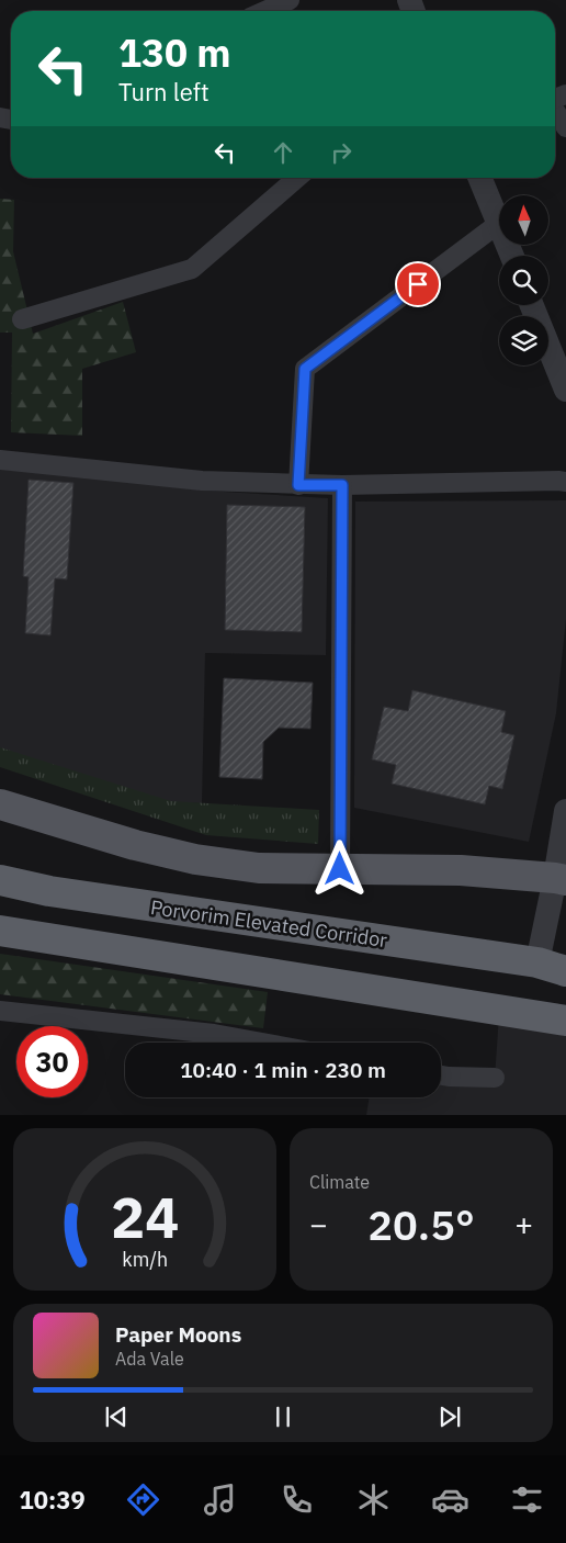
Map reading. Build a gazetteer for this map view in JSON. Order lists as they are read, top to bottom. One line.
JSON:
{"streets":{"highway":["Porvorim Elevated Corridor"]},"north":"top","page":{"turn":["130 m","Turn left"],"limit":"30","trip":"10:40 · 1 min · 230 m","tile":"Climate","heat":["−","20.5°","+"],"song":["Paper Moons","Ada Vale"],"tabs":"10:39","gauge":["24","km/h"]}}
